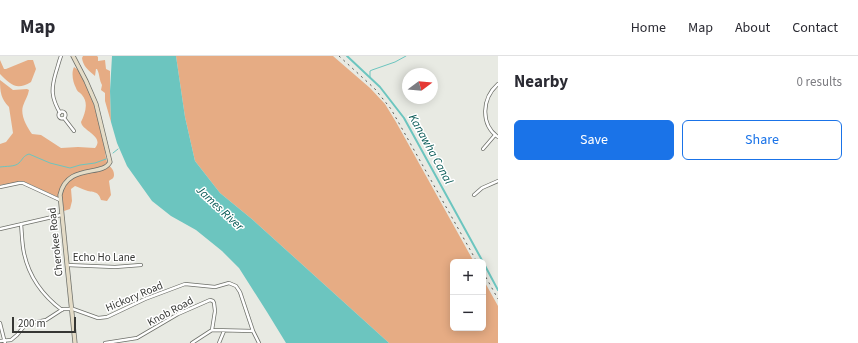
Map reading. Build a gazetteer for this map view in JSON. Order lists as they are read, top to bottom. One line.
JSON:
{"streets":{"street":["Cherokee Road","Echo Ho Lane","Hickory Road","Knob Road"]},"crossings":[["Cherokee Road","Echo Ho Lane"],["Cherokee Road","Hickory Road"]],"water":["Kanawha Canal","James River"],"scale_bar":"200 m","north":"right","page":{"header":"Map","nav":["Home","Map","About","Contact"],"heading":["Nearby","0 results"],"buttons":["Save","Share"],"map_buttons":["+","−"],"scale":"200 m"}}
